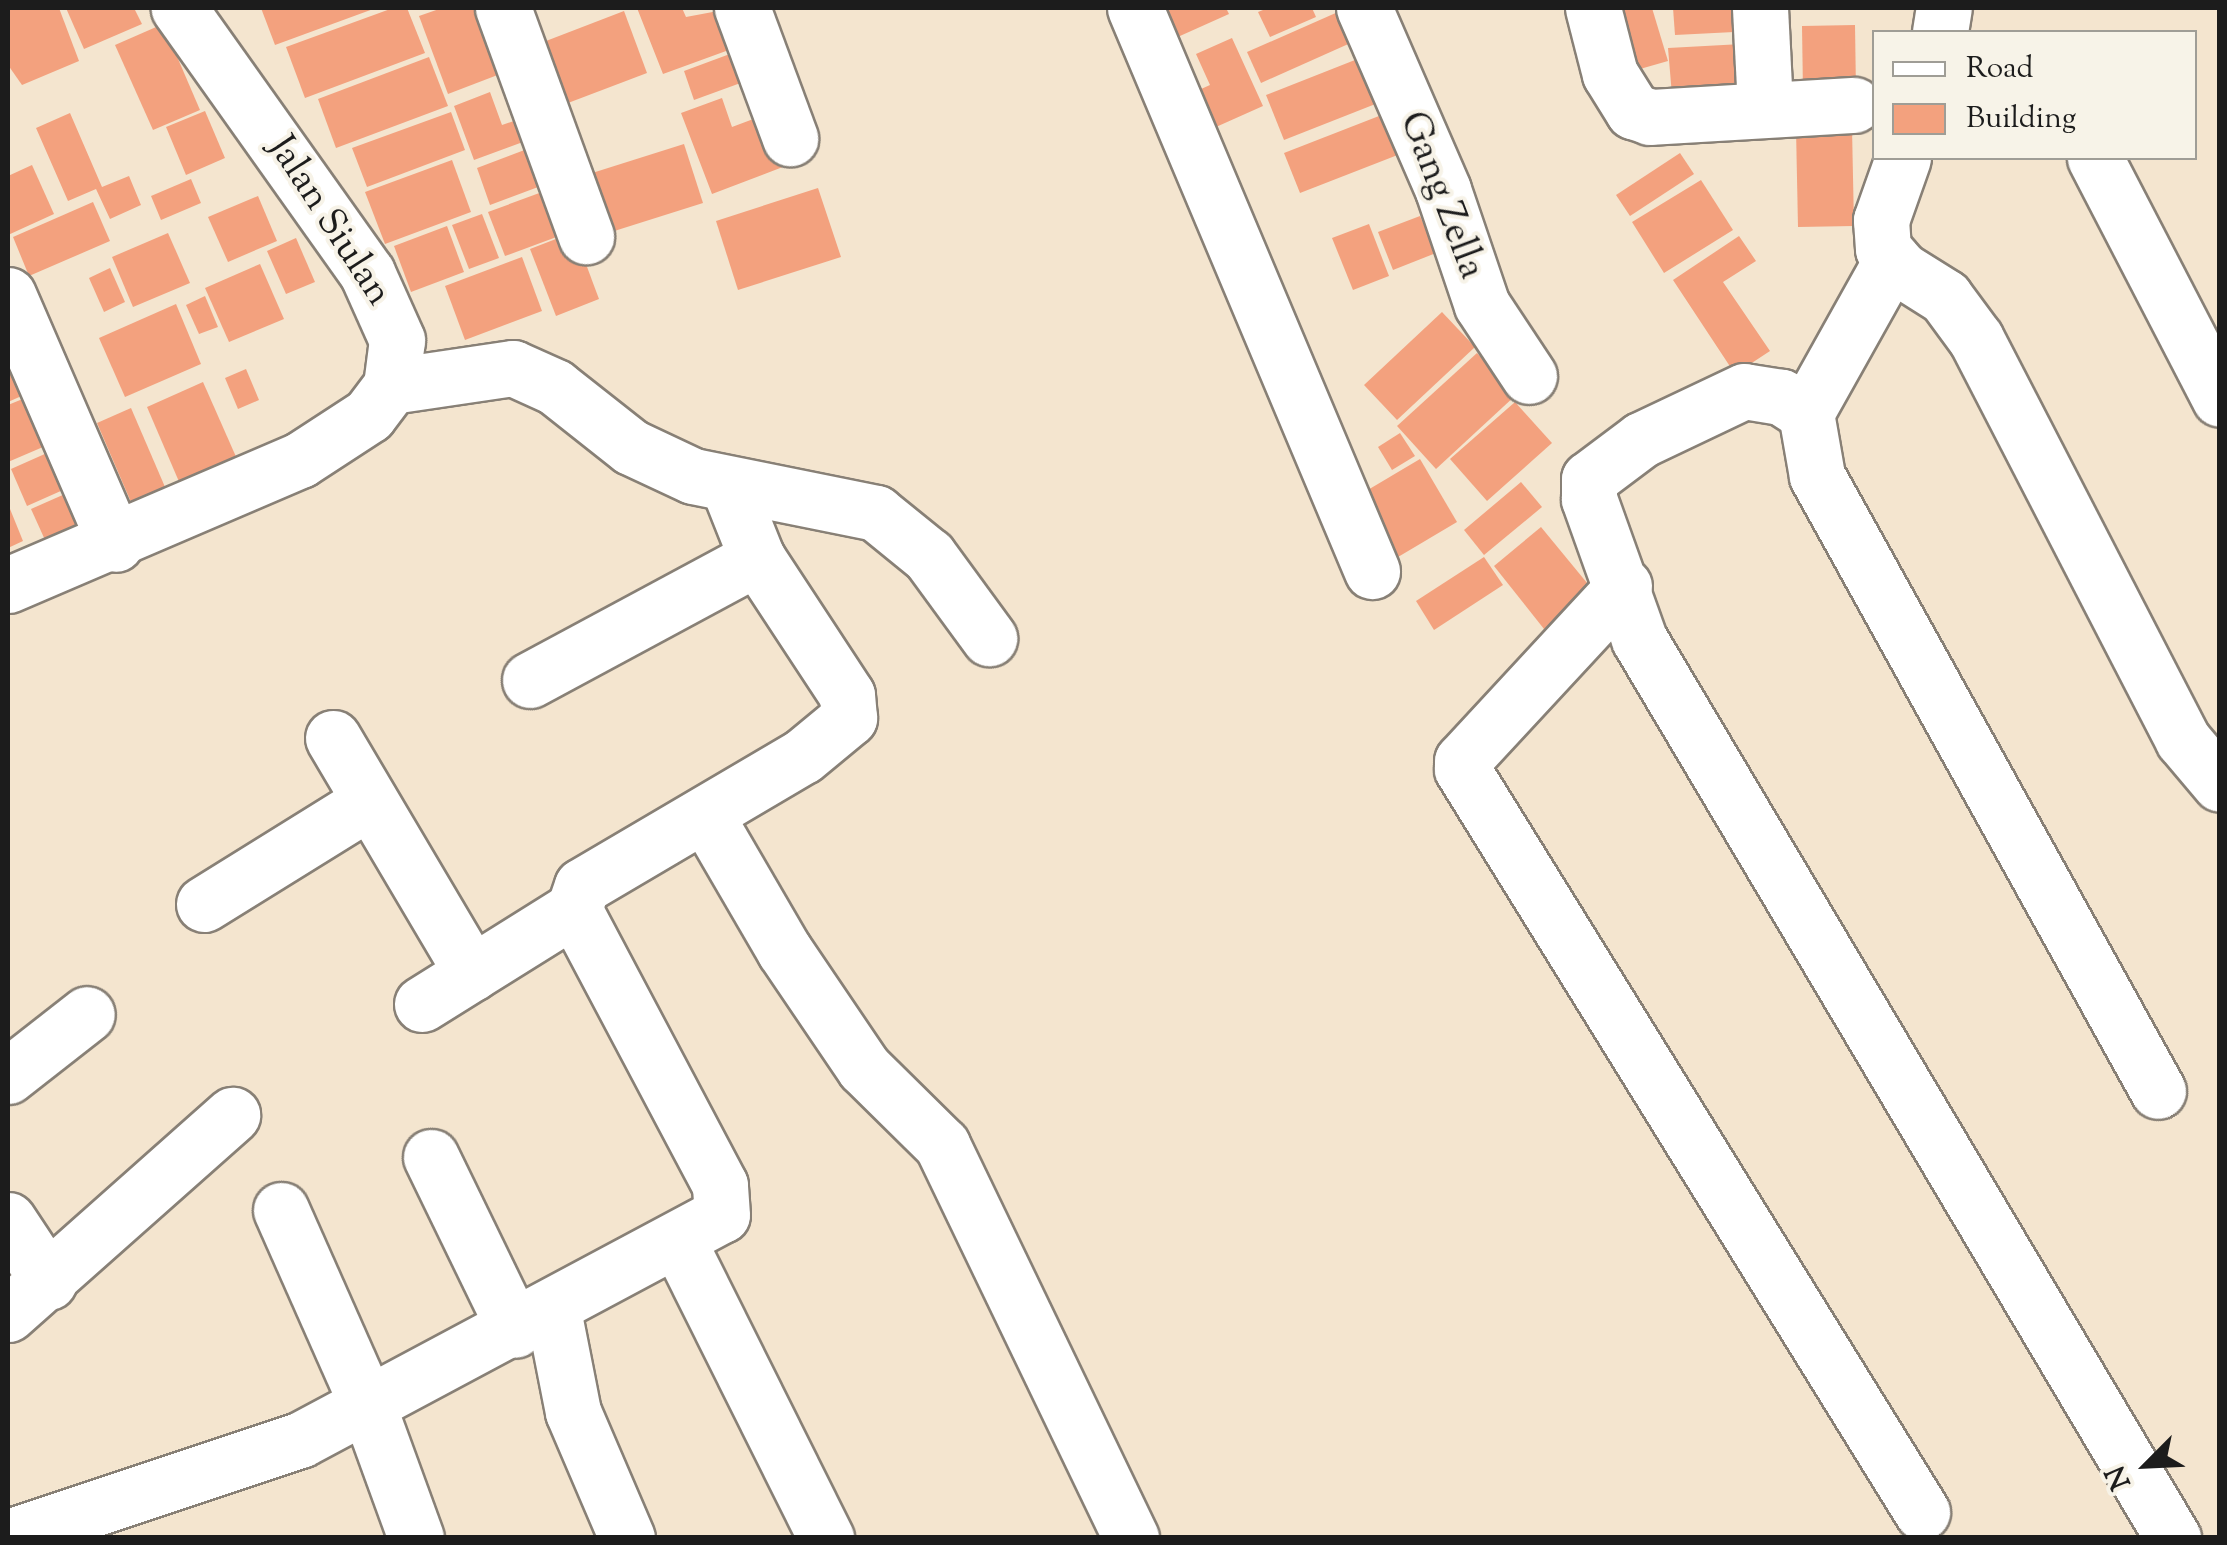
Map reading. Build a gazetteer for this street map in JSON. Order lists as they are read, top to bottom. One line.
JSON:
{"streets":{"street":["Gang Zella","Jalan Siulan"]},"legend":["Road","Building"],"north":"bottom left"}
